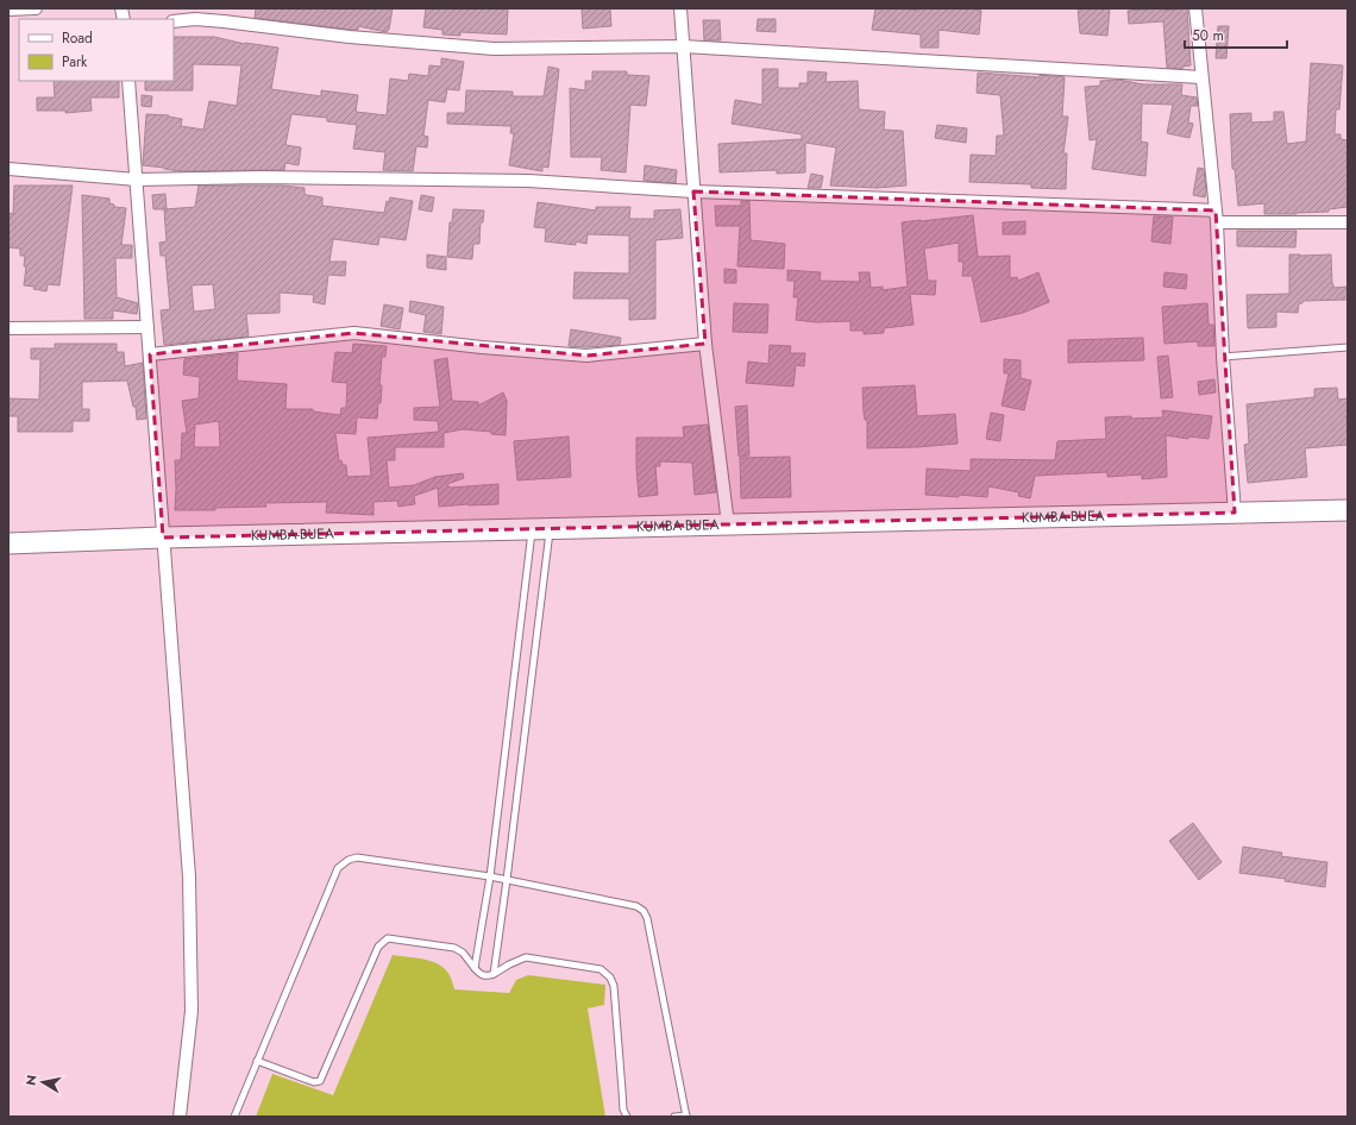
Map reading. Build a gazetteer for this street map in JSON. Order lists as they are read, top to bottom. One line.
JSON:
{"streets":{"highway":["KUMBA-BUEA"]},"legend":["Road","Park"],"scale_bar":"50 m","north":"left"}
